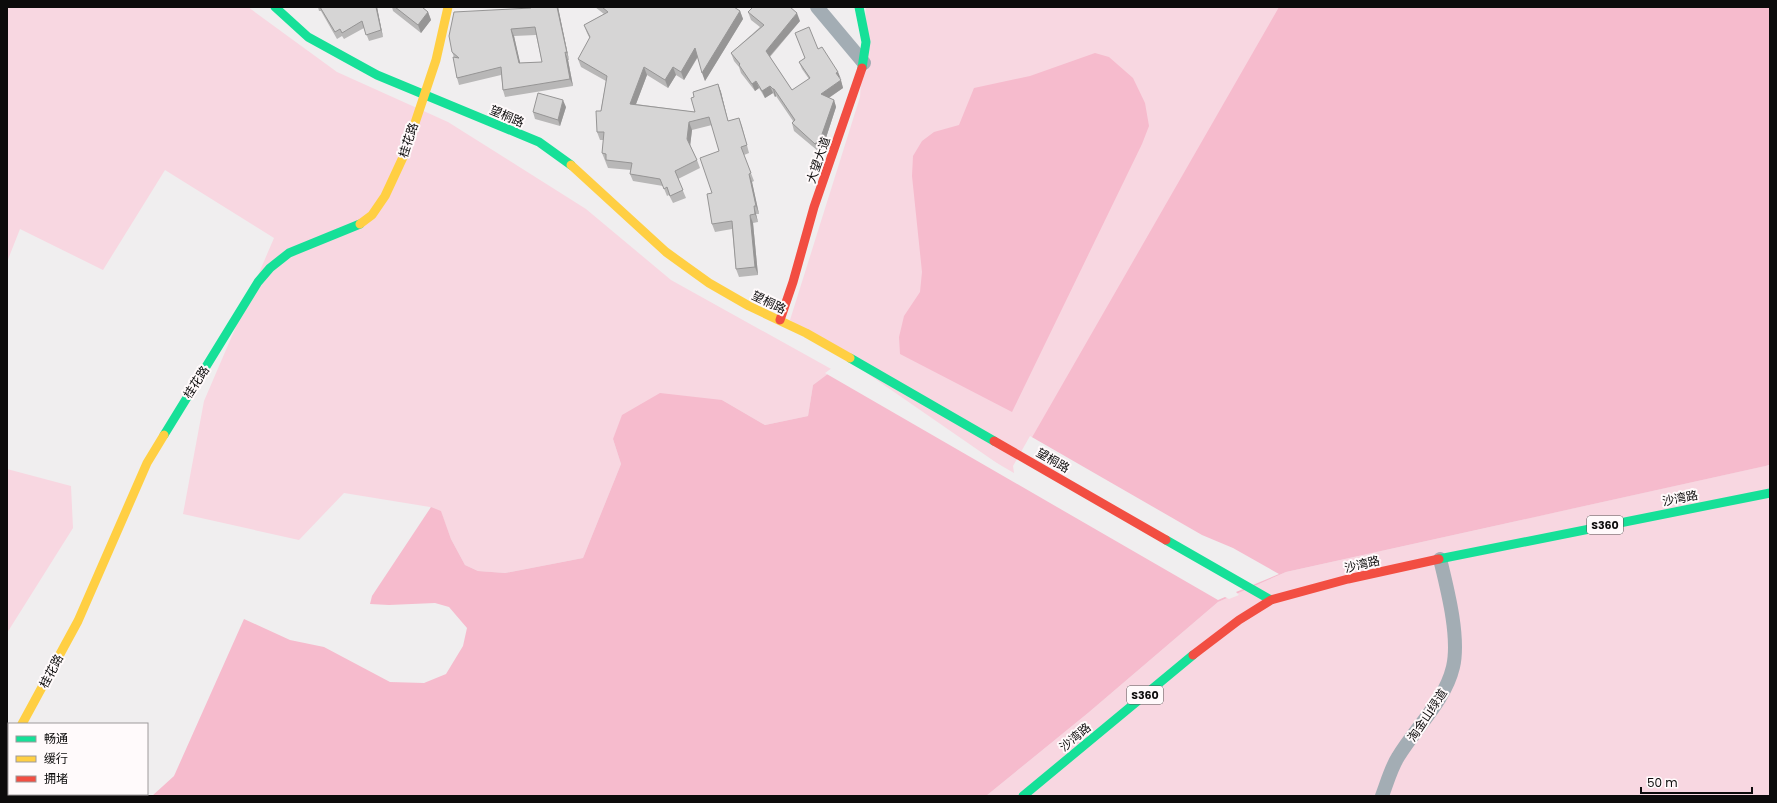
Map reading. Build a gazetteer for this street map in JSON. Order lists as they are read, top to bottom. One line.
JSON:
{"streets":{"main road":["望桐路","桂花路","大望大道","沙湾路","S360"],"street":["淘金山绿道"]},"crossings":[["望桐路","桂花路"],["望桐路","大望大道"],["望桐路","沙湾路"],["沙湾路","淘金山绿道"]],"legend":["畅通","缓行","拥堵"],"scale_bar":"50 m"}
